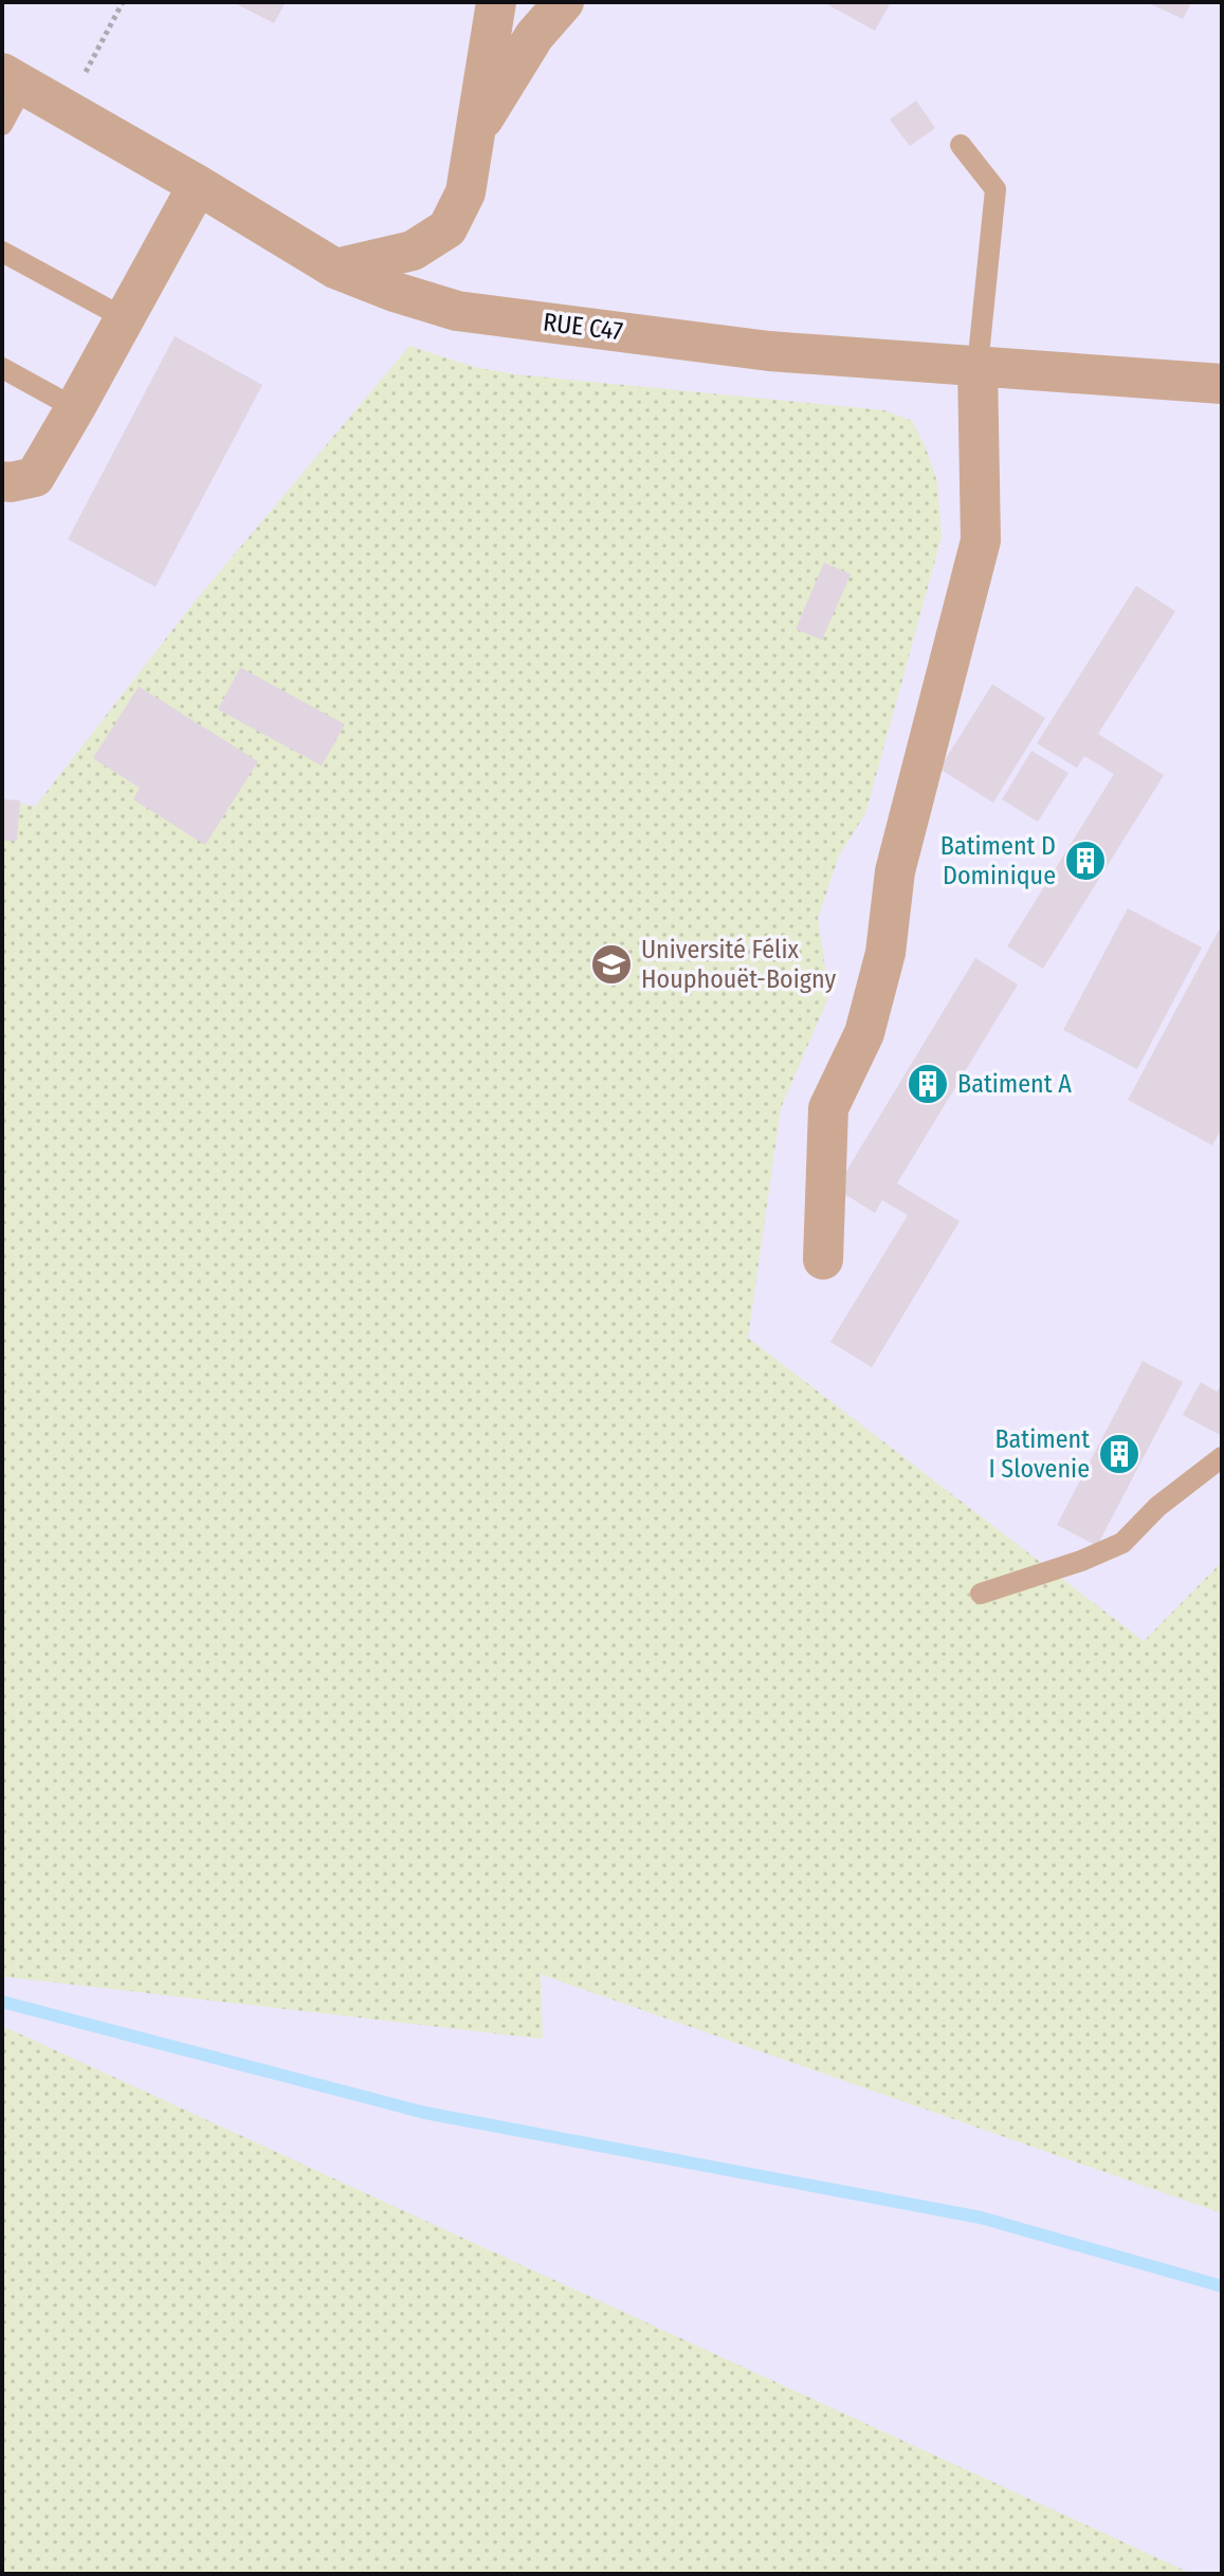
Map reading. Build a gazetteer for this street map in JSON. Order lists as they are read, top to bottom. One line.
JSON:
{"streets":{"street":["RUE C47"]},"places":{"building":["Batiment D Dominique","Batiment A","Batiment I Slovenie"],"school or university":["Université Félix Houphouët-Boigny"]}}
